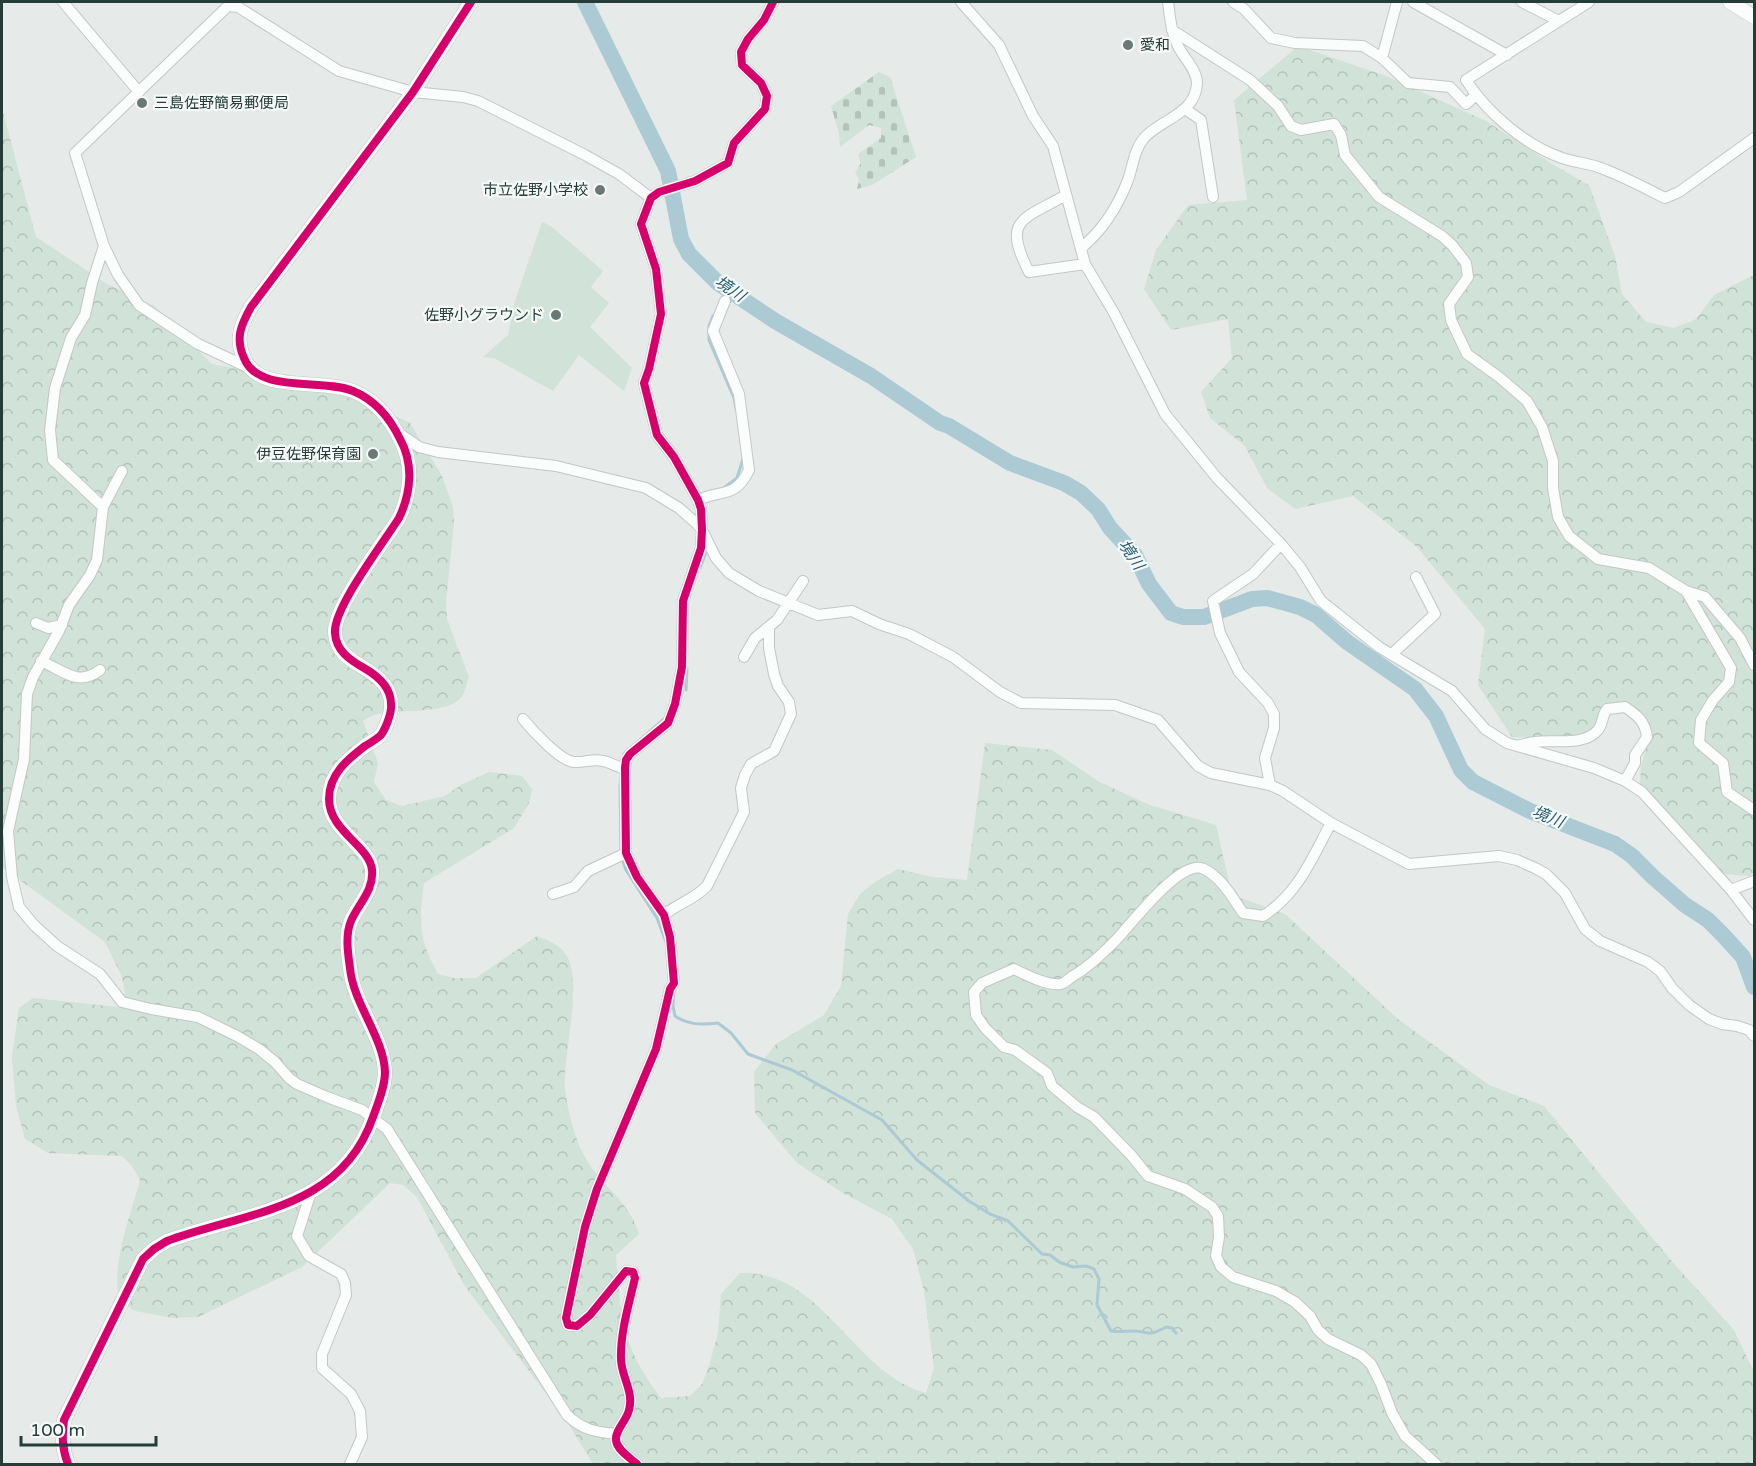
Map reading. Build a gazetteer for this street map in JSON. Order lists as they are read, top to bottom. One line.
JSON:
{"water":["境川"],"places":["愛和","三島佐野簡易郵便局","市立佐野小学校","佐野小グラウンド","伊豆佐野保育園"],"scale_bar":"100 m"}
